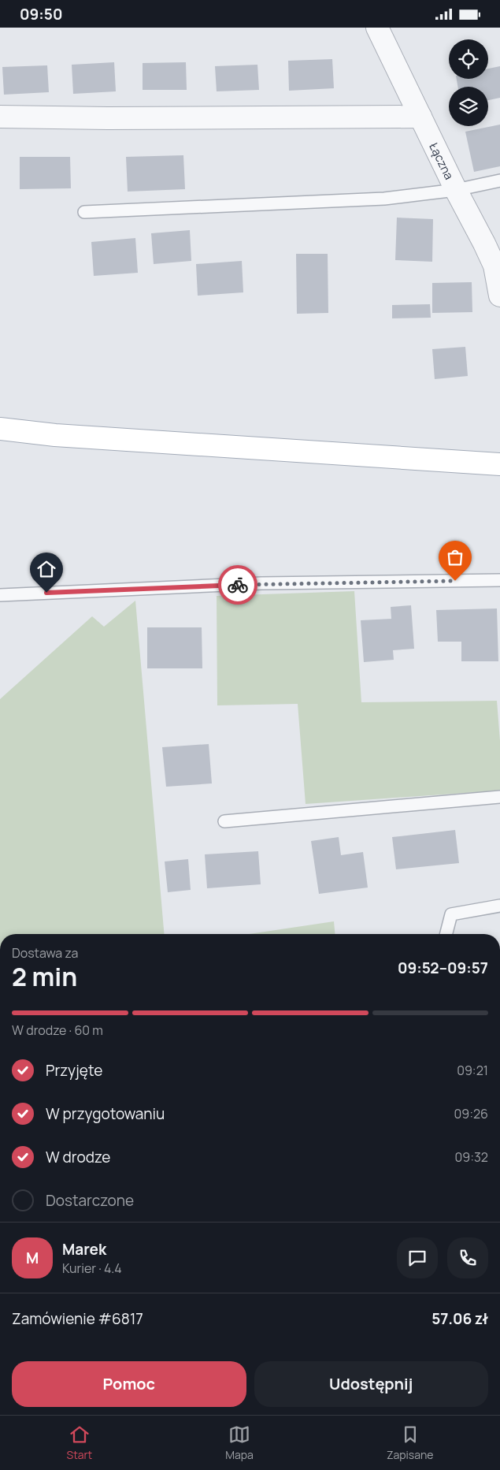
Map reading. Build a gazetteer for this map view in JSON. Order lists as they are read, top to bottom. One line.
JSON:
{"streets":{"street":["Łączna"]},"page":{"status":"09:50","heading":["2 min","Dostawa za","09:52–09:57"],"panel":["Marek","Kurier · 4.4","Zamówienie #6817","57.06 zł"],"bar":"W drodze · 60 m","list":[["Przyjęte","09:21"],["W przygotowaniu","09:26"],["W drodze","09:32"],"Dostarczone"],"round":"M","buttons":["Pomoc","Udostępnij"],"tabs":["Start","Mapa","Zapisane"]}}
